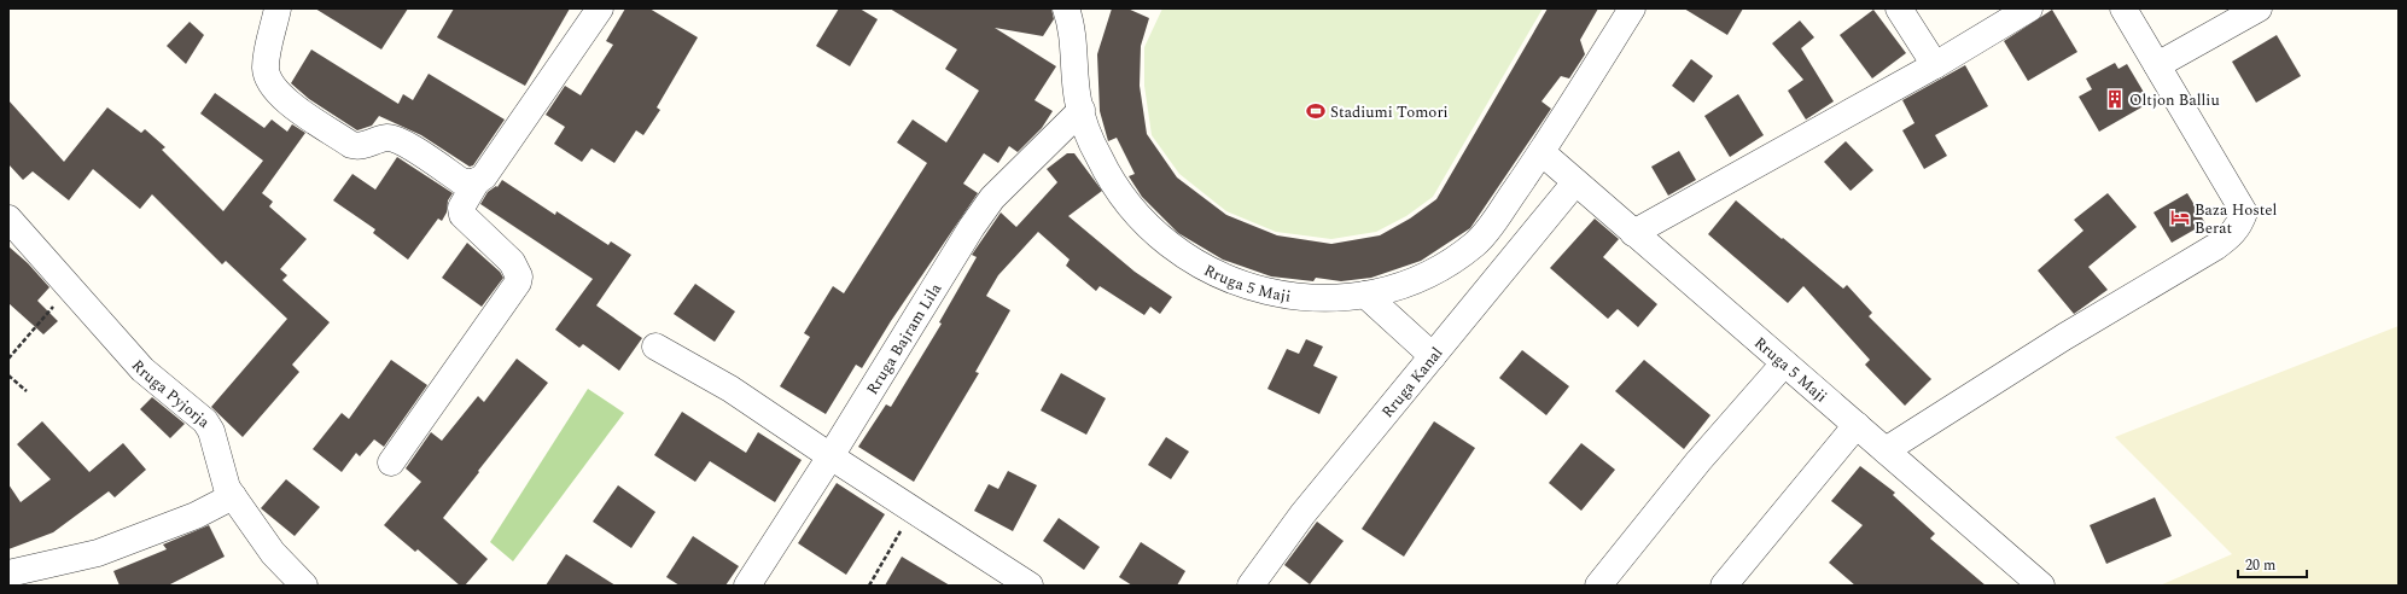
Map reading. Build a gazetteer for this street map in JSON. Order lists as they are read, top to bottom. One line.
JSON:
{"streets":{"street":["Rruga 5 Maji","Rruga Bajram Lila","Rruga Kanal","Rruga Pyjorja"]},"crossings":[["Rruga 5 Maji","Rruga Bajram Lila"],["Rruga 5 Maji","Rruga Kanal"]],"places":{"building":["Oltjon Balliu"],"sports":["Stadiumi Tomori"],"hotel":["Baza Hostel Berat"]},"scale_bar":"20 m"}
